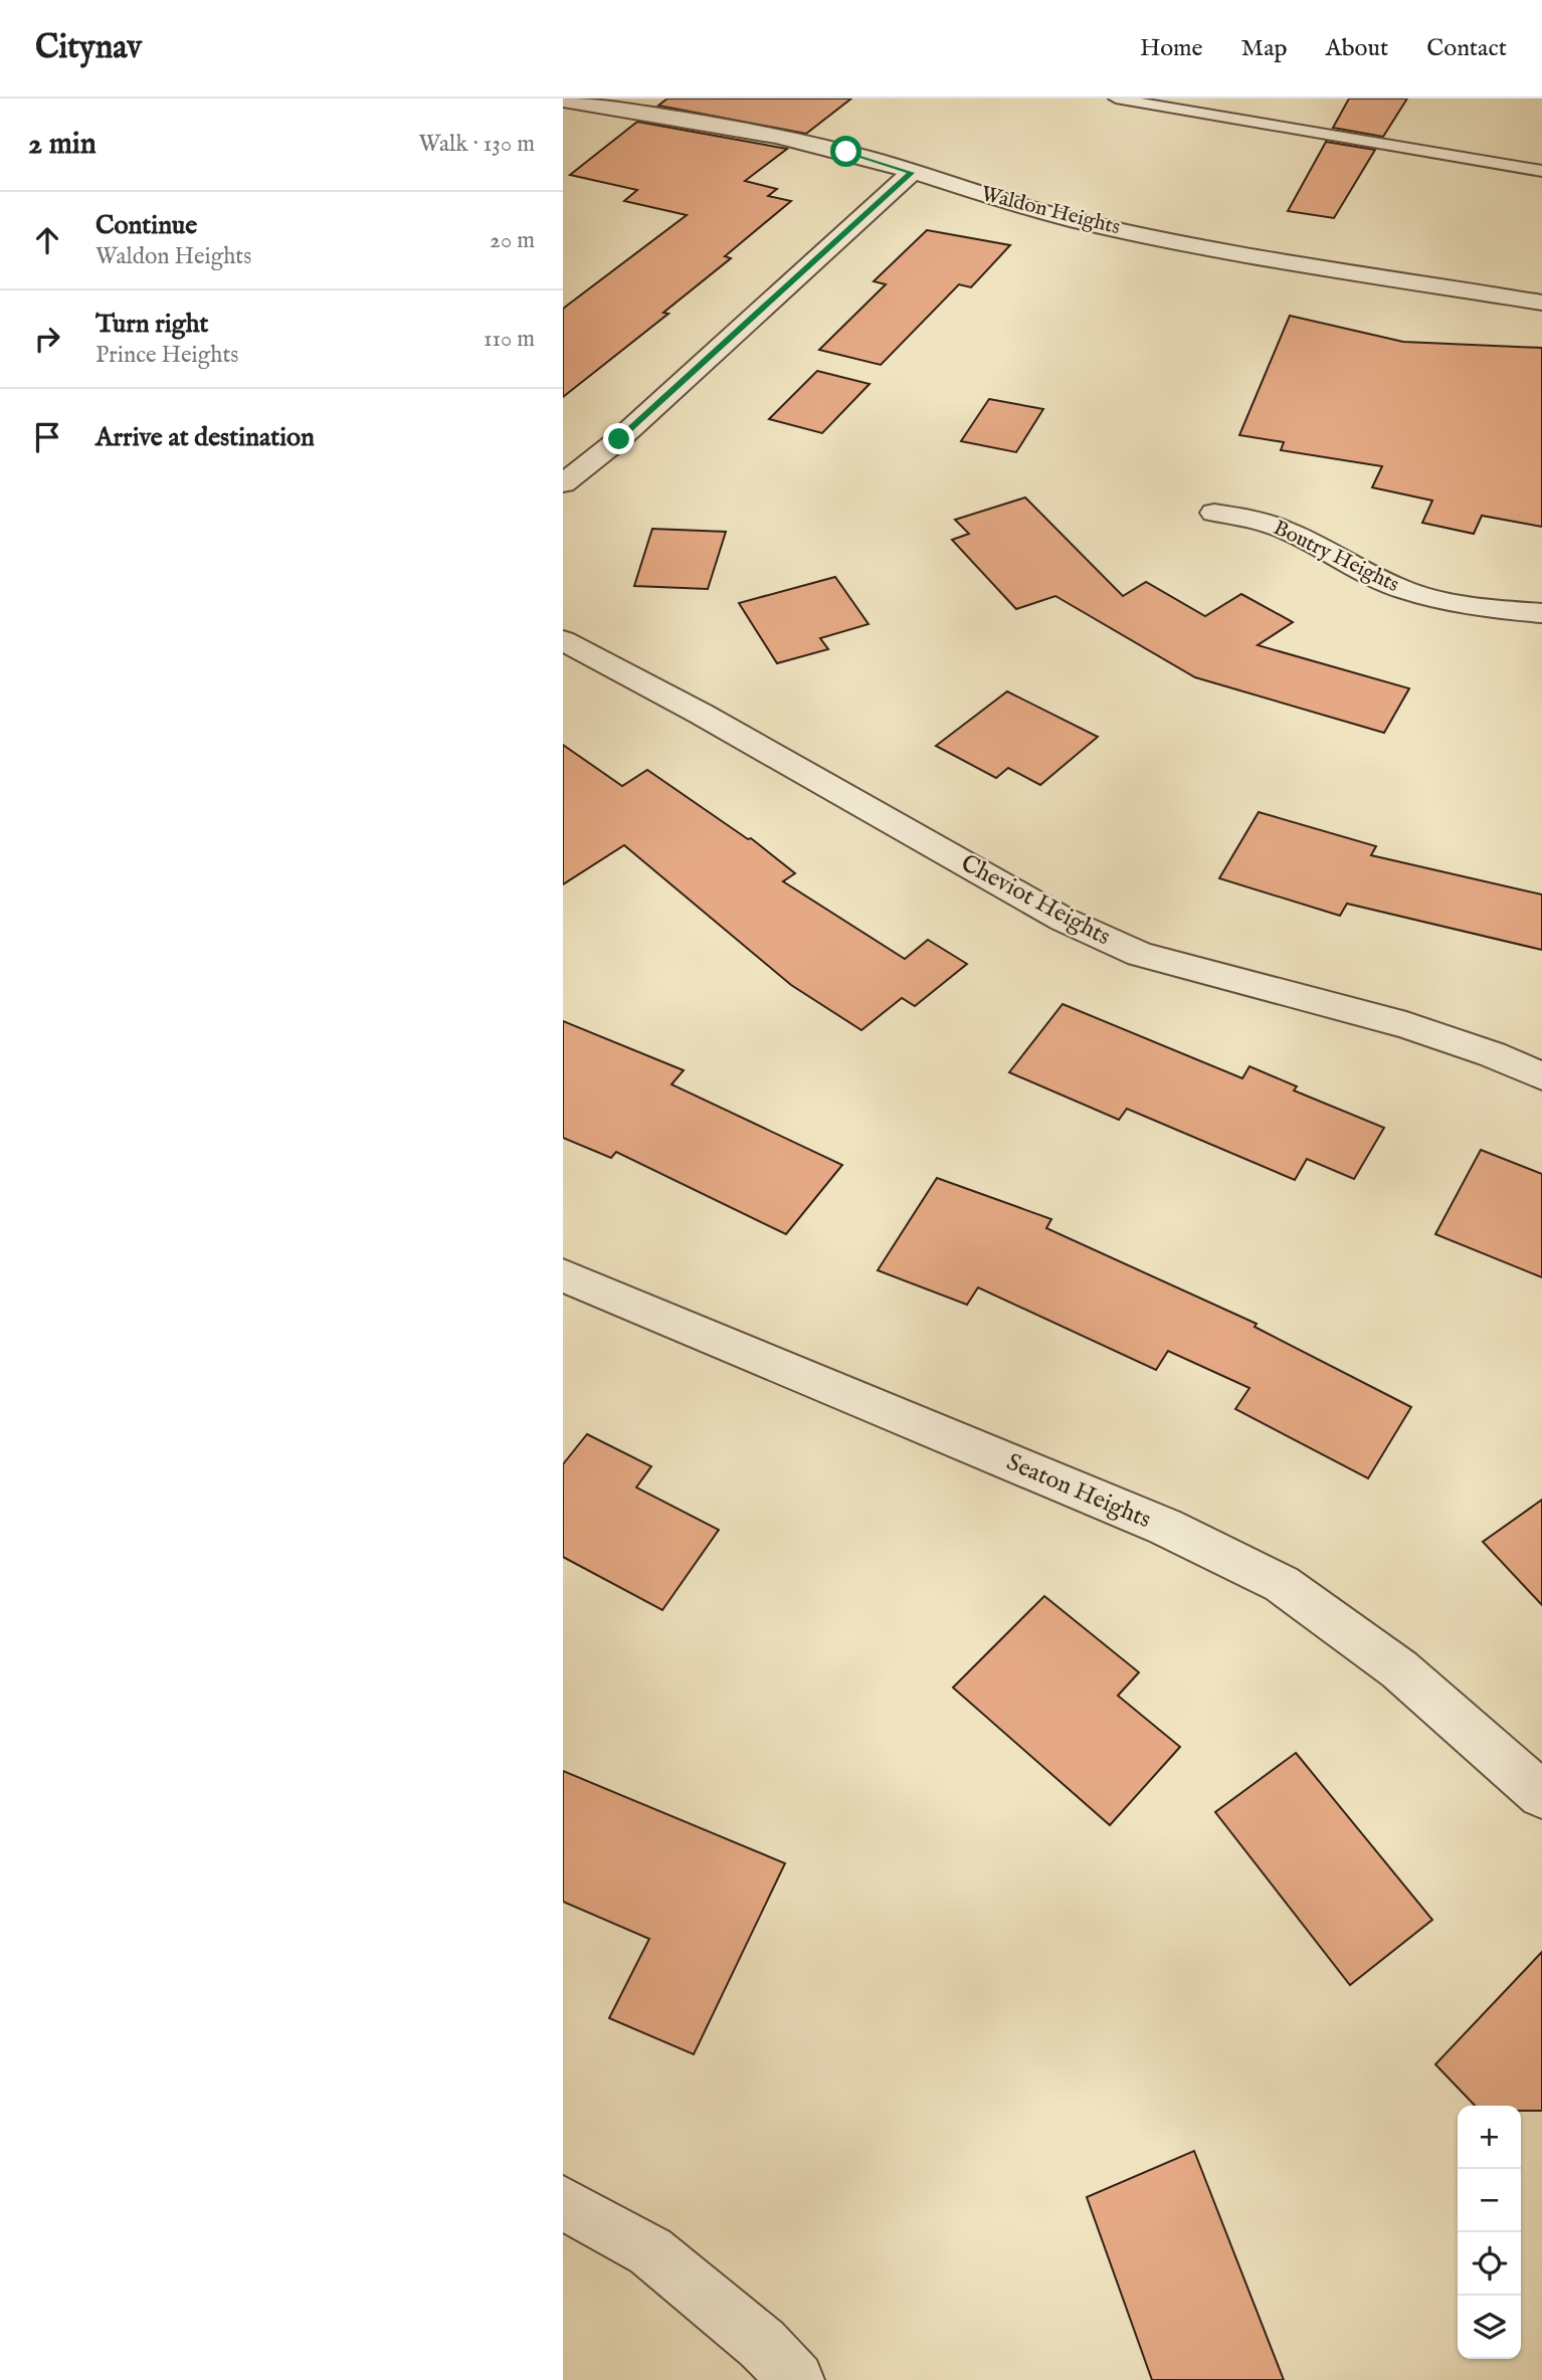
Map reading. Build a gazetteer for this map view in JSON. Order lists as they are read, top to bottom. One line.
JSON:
{"streets":{"street":["Waldon Heights","Boutry Heights","Cheviot Heights","Seaton Heights"]},"page":{"header":"Citynav","nav":["Home","Map","About","Contact"],"heading":["2 min","Walk · 130 m"],"list":[["Continue","Waldon Heights","20 m"],["Turn right","Prince Heights","110 m"],"Arrive at destination"],"map_buttons":["+","−"]}}
